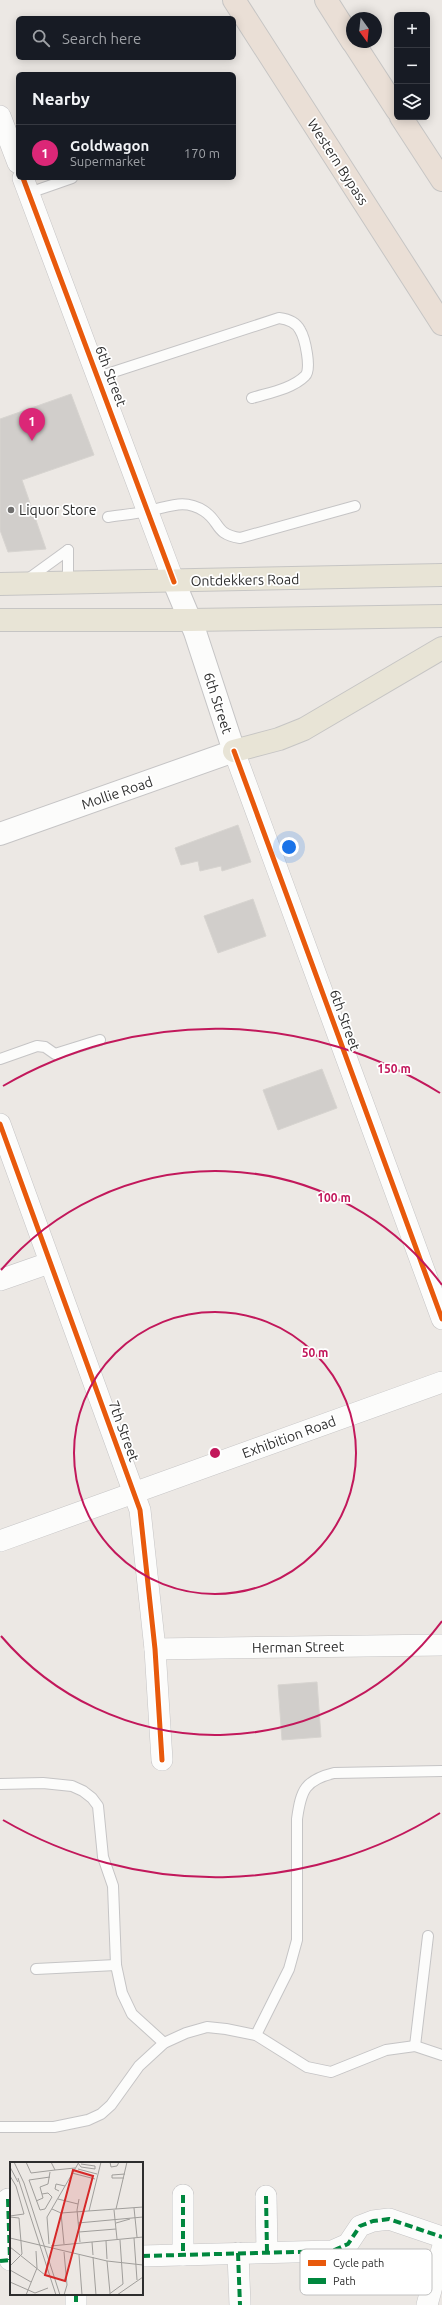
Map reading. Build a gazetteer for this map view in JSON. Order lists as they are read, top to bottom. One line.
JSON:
{"streets":{"highway":["Western Bypass"],"main road":["6th Street","Ontdekkers Road","Mollie Road"],"street":["7th Street","Exhibition Road","Herman Street"]},"crossings":[["6th Street","Ontdekkers Road"],["6th Street","Mollie Road"],["7th Street","Exhibition Road"],["7th Street","Herman Street"]],"places":["Liquor Store"],"legend":["Cycle path","Path"],"north":"bottom","page":{"map_buttons":["+","−"],"search":"Search here","heading":"Nearby","list":[{"mark":"1","name":"Goldwagon","note":"Supermarket","value":"170 m"}],"pins":"1"},"rings":["150 m","100 m","50 m"]}
